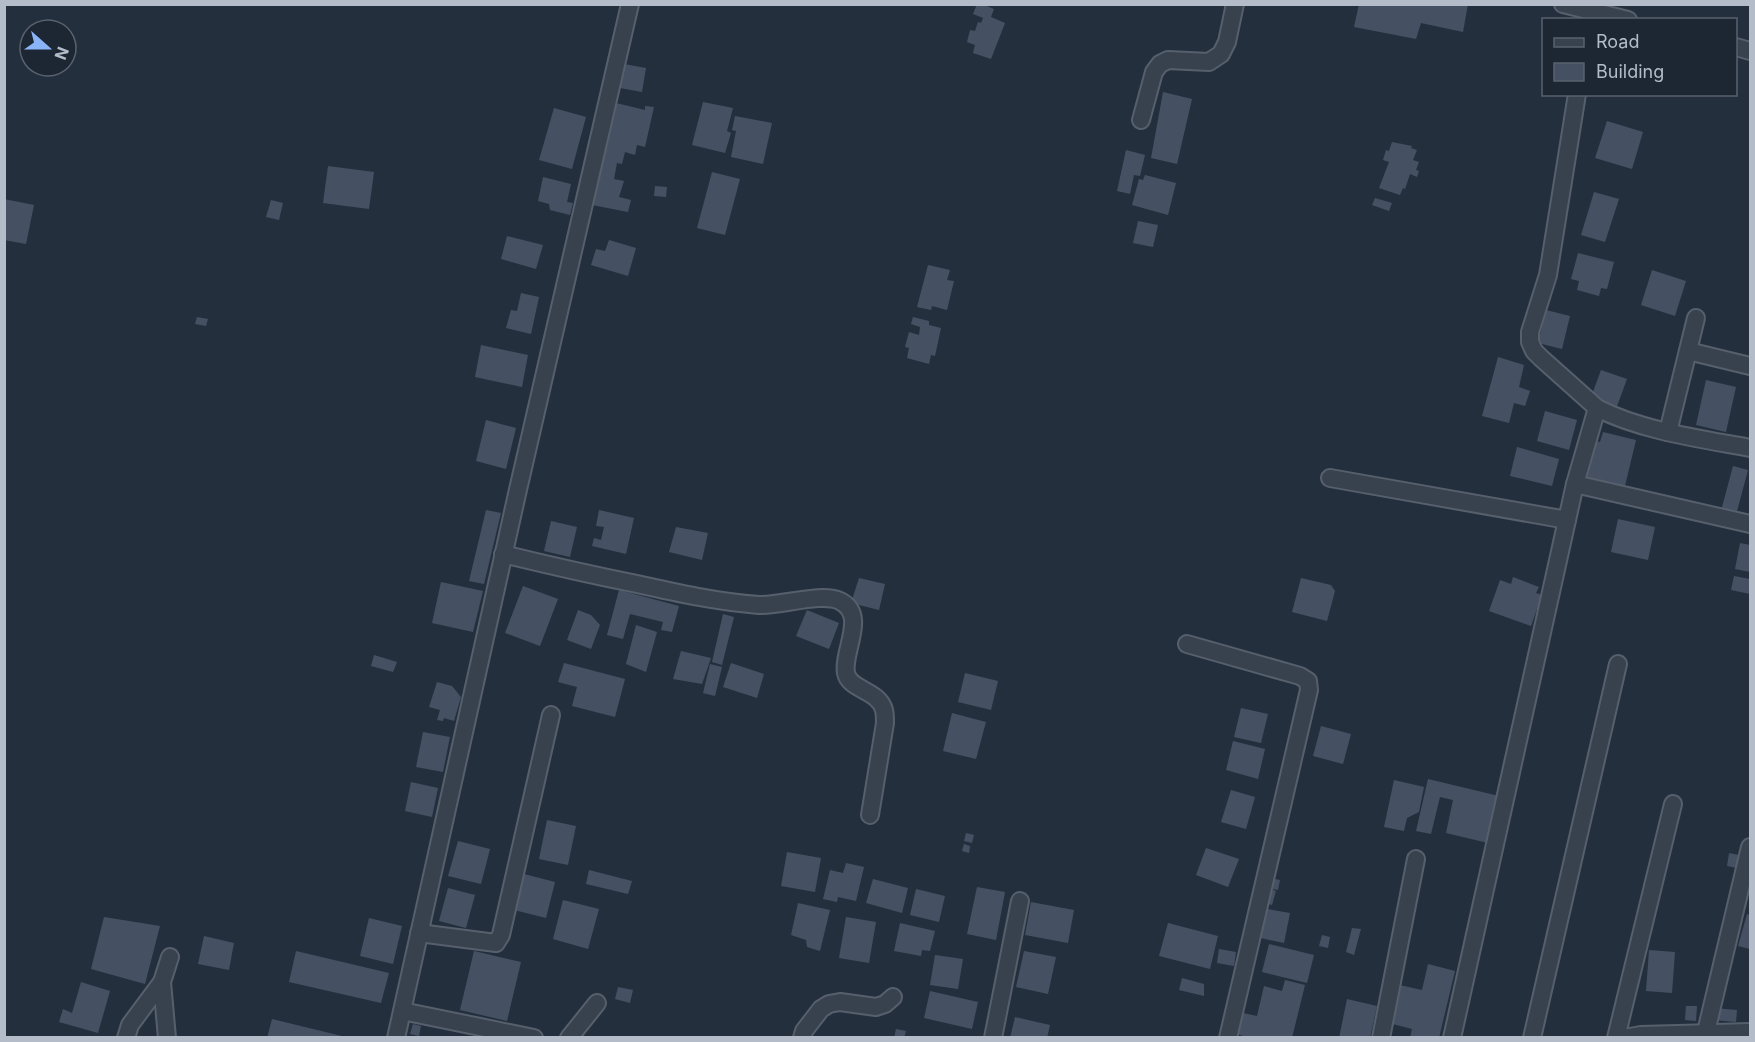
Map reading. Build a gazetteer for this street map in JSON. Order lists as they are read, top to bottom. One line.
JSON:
{"legend":["Road","Building"],"north":"right"}
